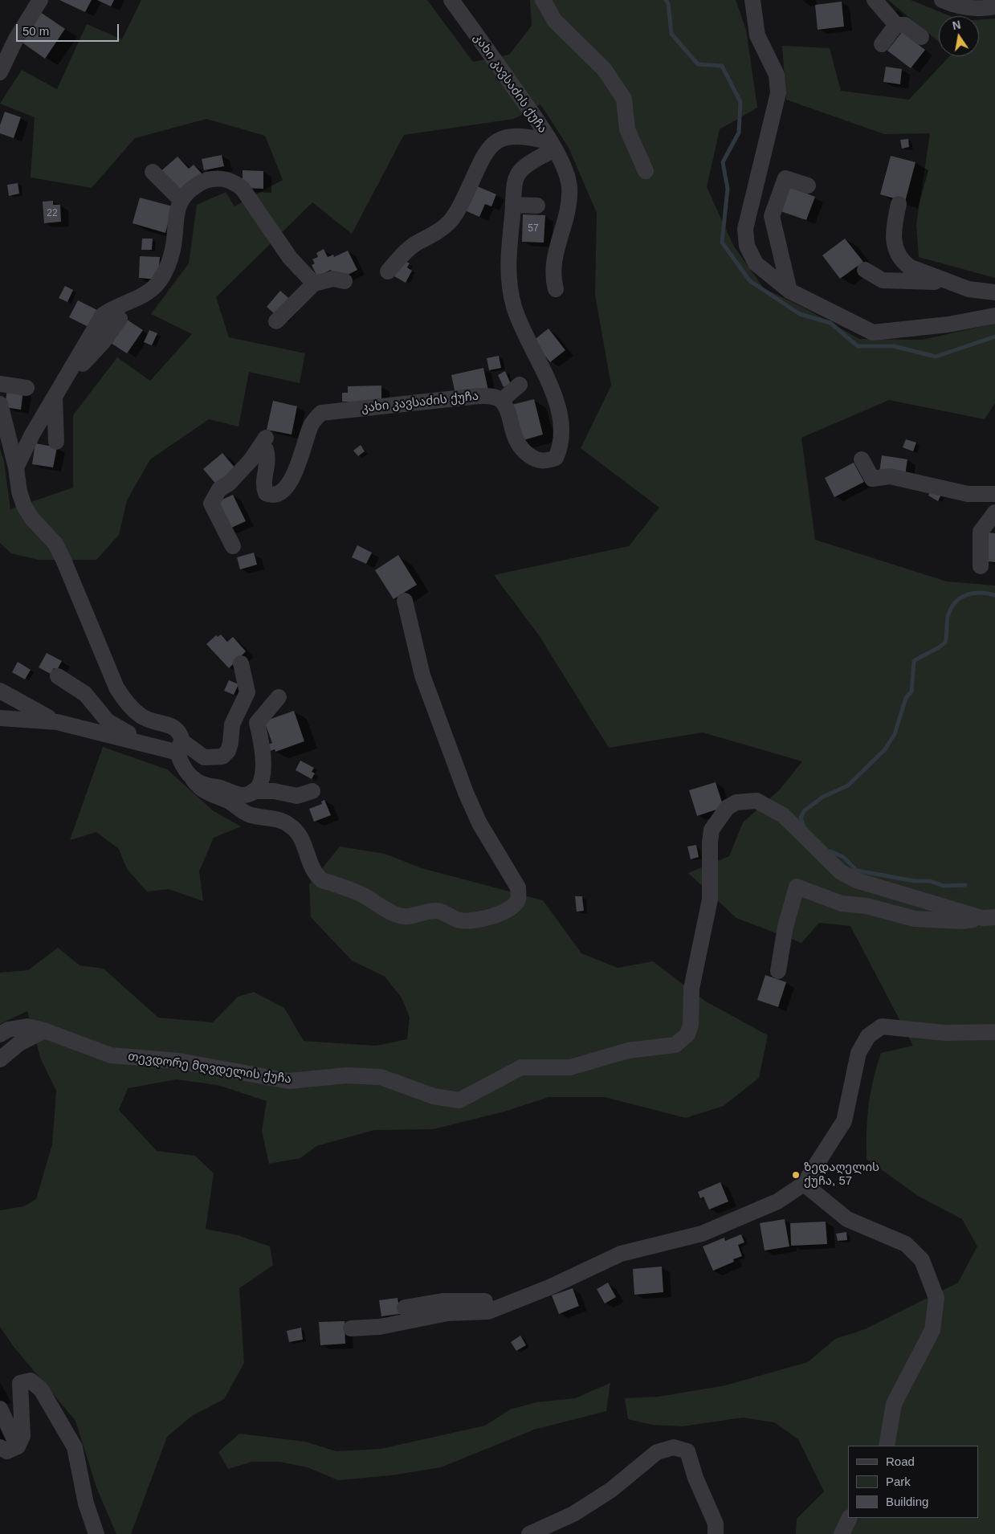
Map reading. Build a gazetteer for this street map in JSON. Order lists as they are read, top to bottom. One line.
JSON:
{"streets":{"street":["კახი კავსაძის ქუჩა","თევდორე მღვდელის ქუჩა"]},"places":["ზედაღელის ქუჩა, 57"],"house_numbers":["22","57"],"legend":["Road","Park","Building"],"scale_bar":"50 m","north":"top"}
